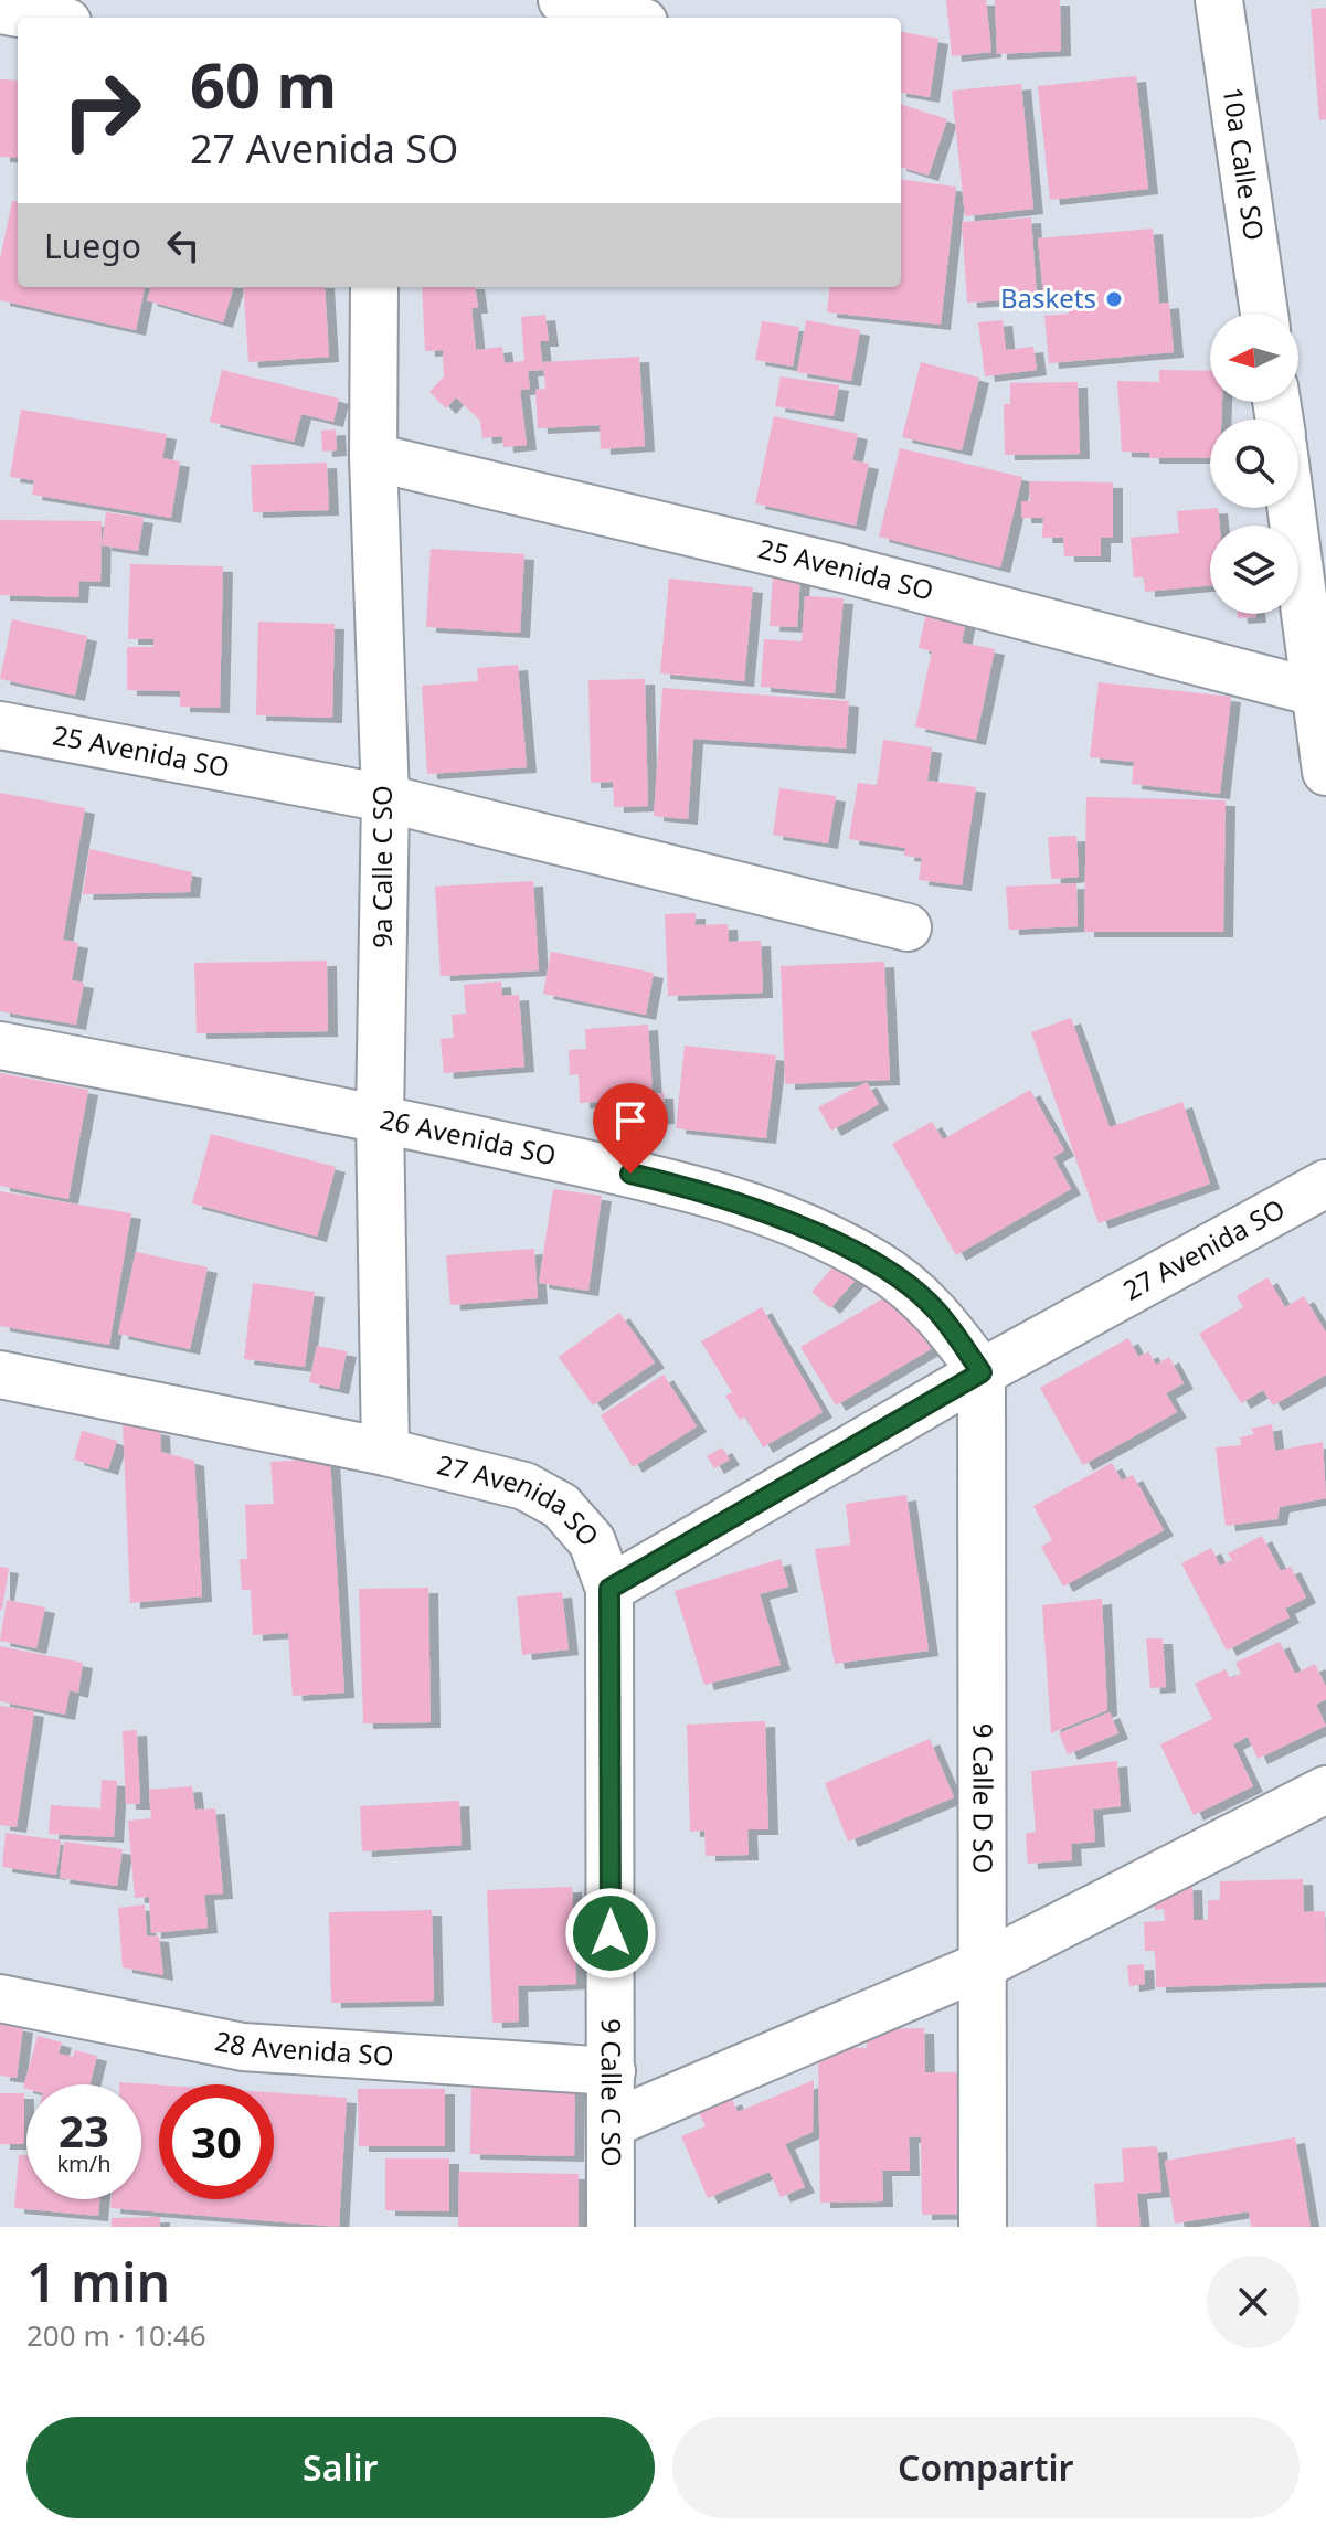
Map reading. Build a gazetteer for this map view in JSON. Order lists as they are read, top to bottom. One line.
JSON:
{"streets":{"street":["10a Calle SO","25 Avenida SO","9a Calle C SO","26 Avenida SO","27 Avenida SO","9 Calle D SO","28 Avenida SO","9 Calle C SO"]},"crossings":[["25 Avenida SO","9a Calle C SO"],["9a Calle C SO","26 Avenida SO"],["9a Calle C SO","27 Avenida SO"],["26 Avenida SO","27 Avenida SO"],["26 Avenida SO","9 Calle D SO"],["27 Avenida SO","9 Calle D SO"],["27 Avenida SO","9 Calle C SO"],["28 Avenida SO","9 Calle C SO"]],"places":["Baskets"],"north":"left","page":{"turn":["60 m","27 Avenida SO"],"then":"Luego","speed":"23 km/h","limit":"30","heading":["1 min","200 m · 10:46"],"buttons":["Salir","Compartir"]}}
